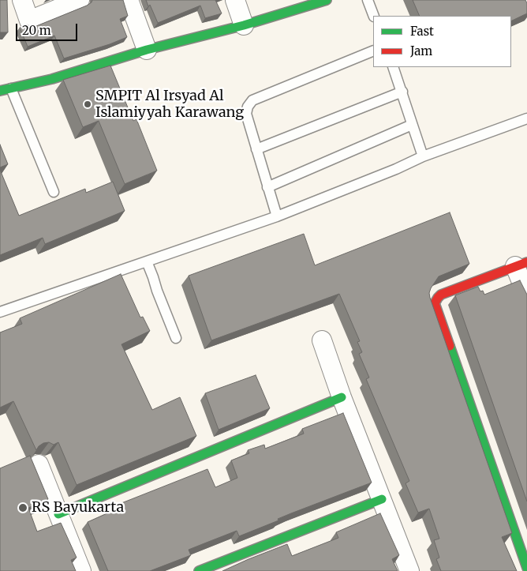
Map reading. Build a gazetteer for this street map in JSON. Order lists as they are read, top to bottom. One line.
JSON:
{"places":["SMPIT Al Irsyad Al Islamiyyah Karawang","RS Bayukarta"],"legend":["Fast","Jam"],"scale_bar":"20 m"}
